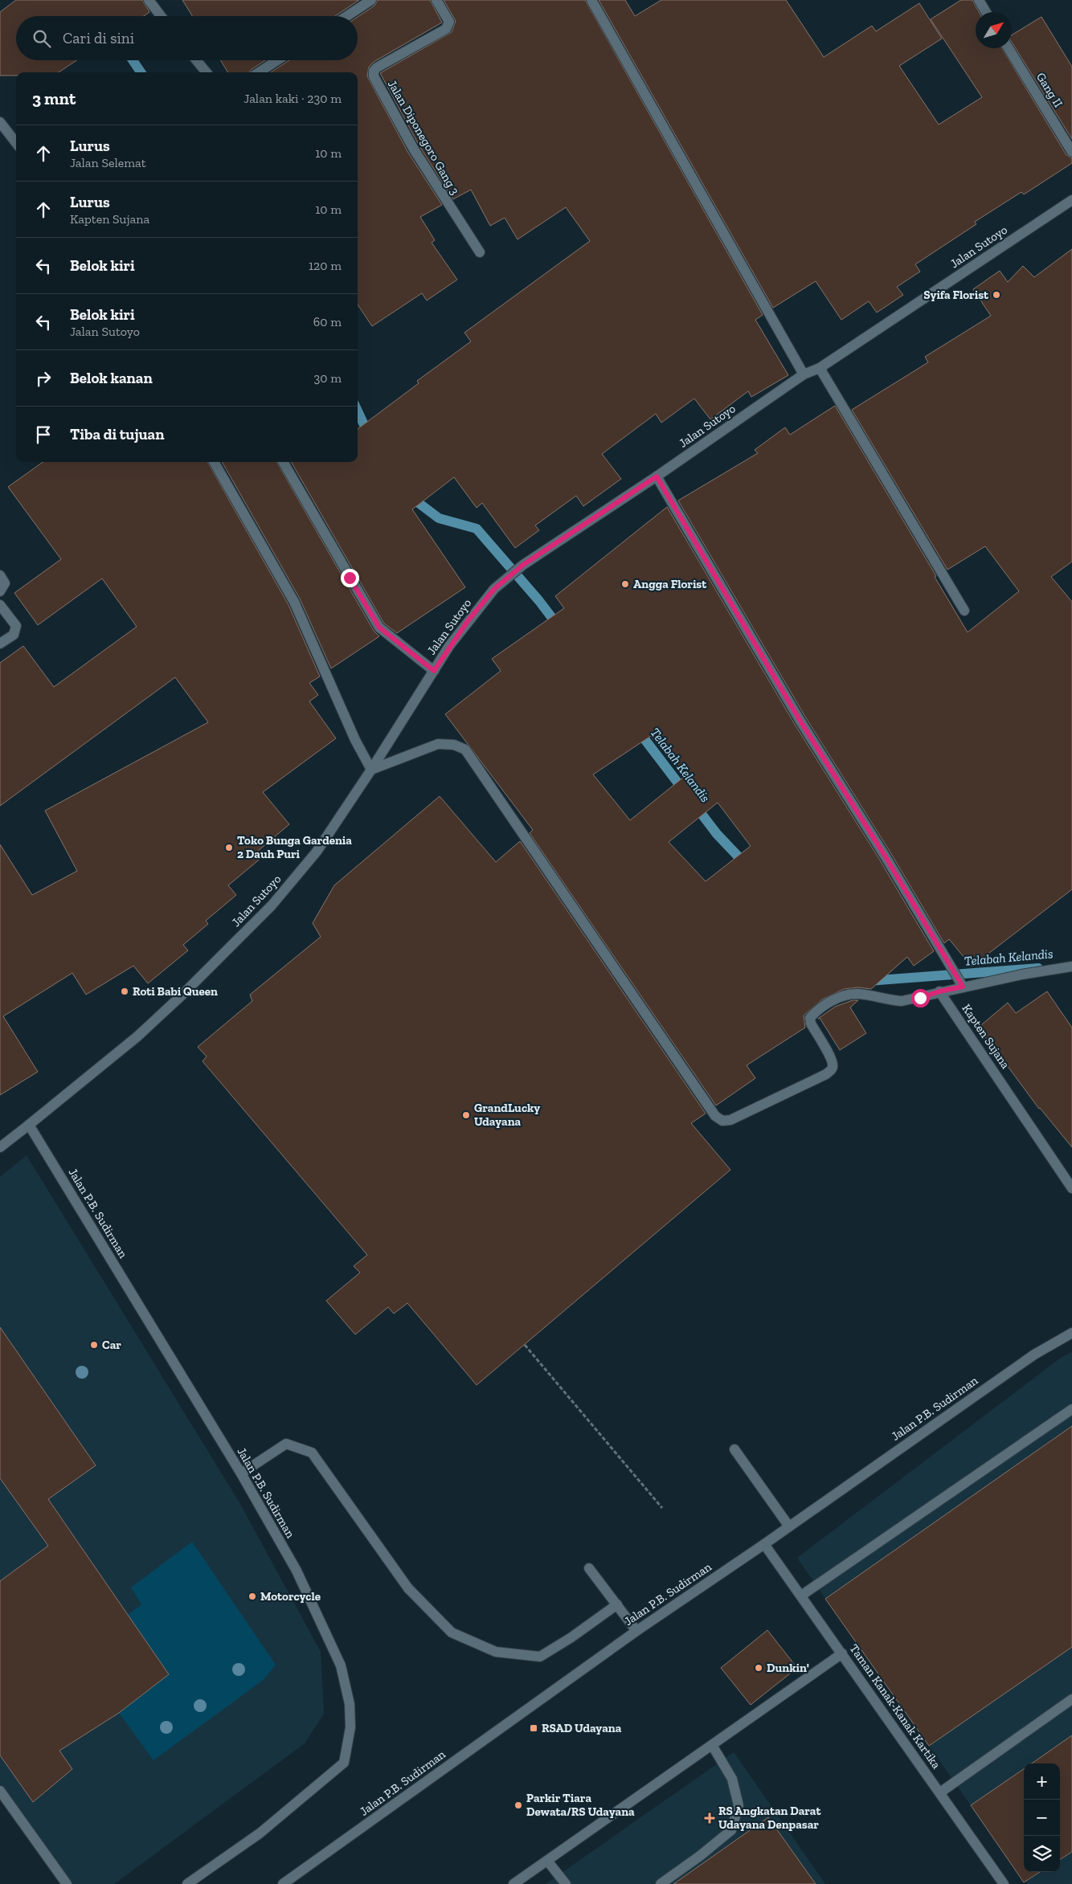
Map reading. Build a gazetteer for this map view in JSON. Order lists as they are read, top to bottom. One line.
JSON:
{"streets":{"street":["Gang II","Jalan Diponegoro Gang 3","Jalan Sutoyo","Kapten Sujana","Jalan P.B. Sudirman","Taman Kanak-Kanak Kartika"]},"crossings":[["Jalan Sutoyo","Jalan P.B. Sudirman"],["Jalan P.B. Sudirman","Taman Kanak-Kanak Kartika"]],"water":["Telabah Kelandis"],"places":{"other":["Syifa Florist","Angga Florist","Toko Bunga Gardenia 2 Dauh Puri","Roti Babi Queen","GrandLucky Udayana","Car","Motorcycle","Dunkin'","Parkir Tiara Dewata/RS Udayana"],"transit":["RSAD Udayana"],"health":["RS Angkatan Darat Udayana Denpasar"]},"north":"top right","page":{"search":"Cari di sini","heading":["3 mnt","Jalan kaki · 230 m"],"list":[["Lurus","Jalan Selemat","10 m"],["Lurus","Kapten Sujana","10 m"],["Belok kiri","120 m"],["Belok kiri","Jalan Sutoyo","60 m"],["Belok kanan","30 m"],"Tiba di tujuan"],"map_buttons":["+","−"]}}
